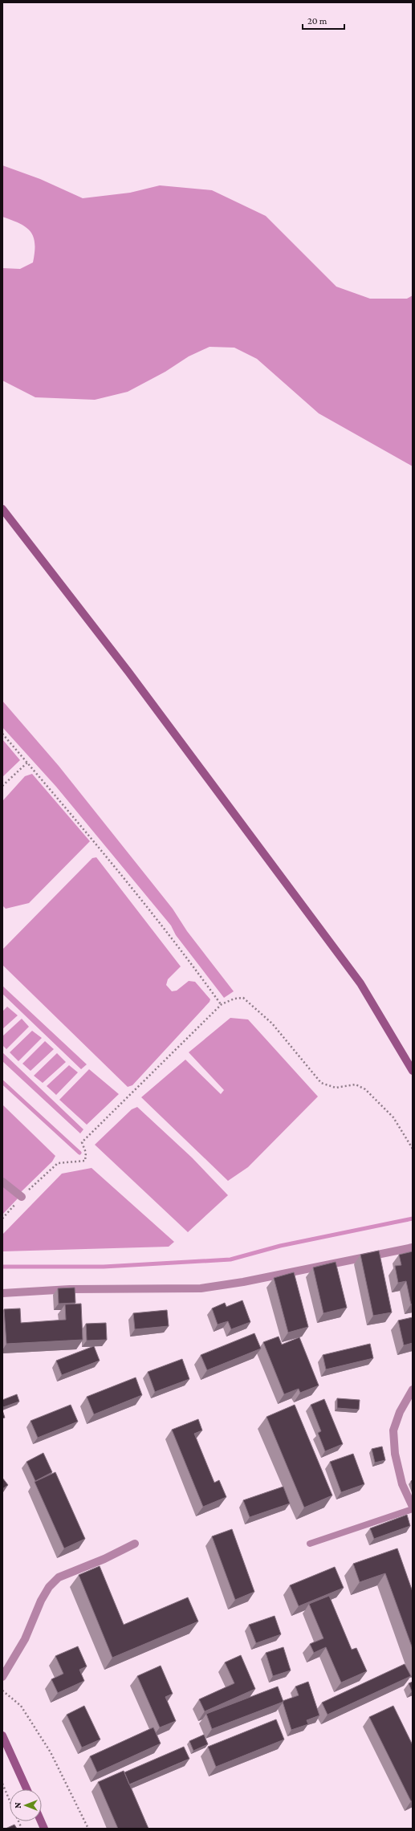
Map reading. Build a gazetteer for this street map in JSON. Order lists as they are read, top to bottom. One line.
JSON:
{"scale_bar":"20 m","north":"left"}
